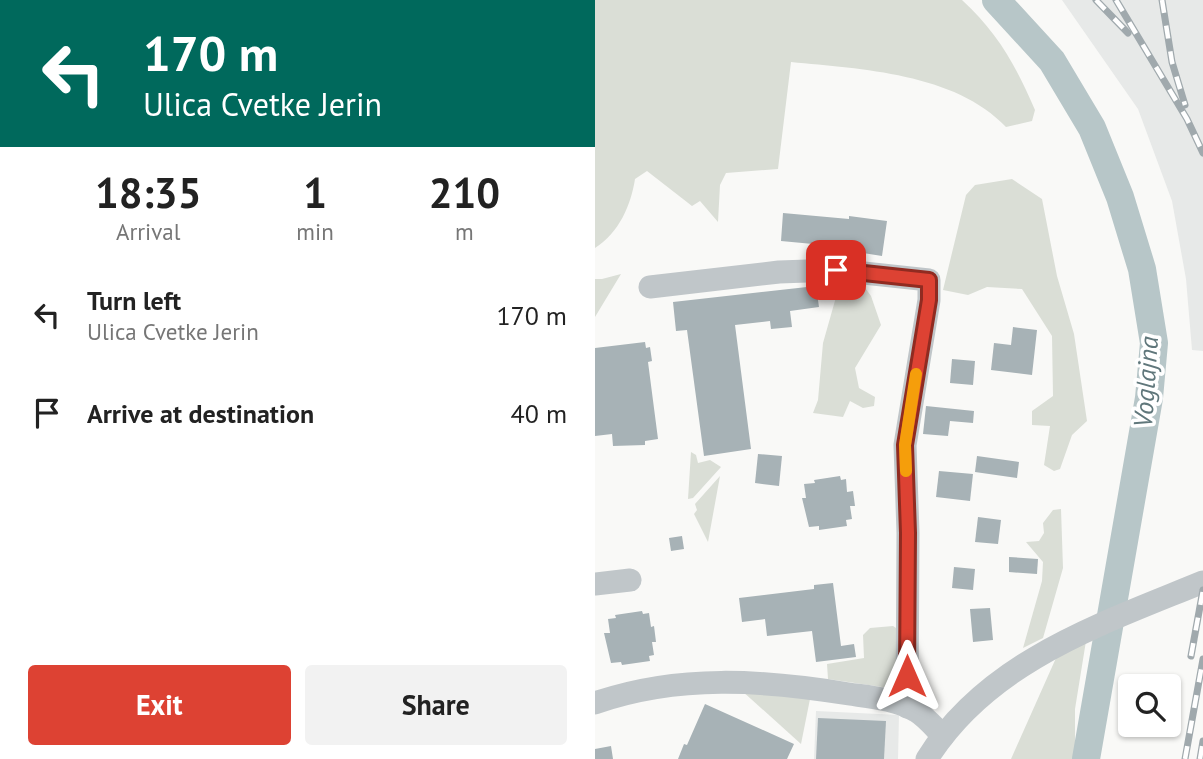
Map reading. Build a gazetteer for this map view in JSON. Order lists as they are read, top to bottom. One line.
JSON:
{"water":["Voglajna"],"page":{"turn":["170 m","Ulica Cvetke Jerin"],"eta":["18:35","Arrival","1","min","210","m"],"list":[{"name":"Turn left","note":"Ulica Cvetke Jerin","value":"170 m"},{"name":"Arrive at destination","value":"40 m"}],"buttons":["Exit","Share"]}}
